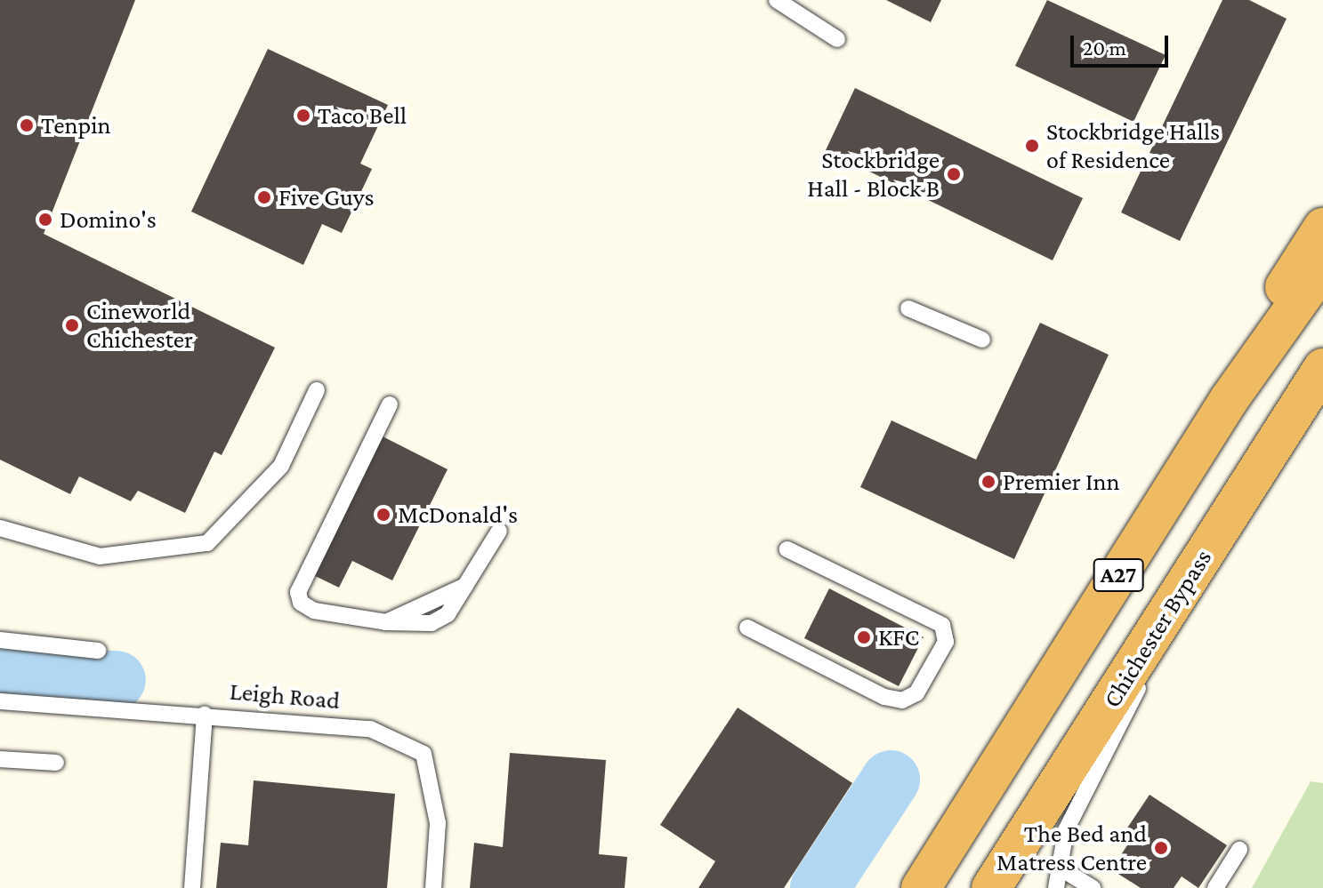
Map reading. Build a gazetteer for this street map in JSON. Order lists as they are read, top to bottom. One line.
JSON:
{"streets":{"highway":["A27","Chichester Bypass"],"lane":["Leigh Road"]},"places":["Taco Bell","Tenpin","Stockbridge Halls of Residence","Stockbridge Hall - Block B","Five Guys","Domino's","Cineworld Chichester","Premier Inn","McDonald's","KFC","The Bed and Matress Centre"],"scale_bar":"20 m"}
